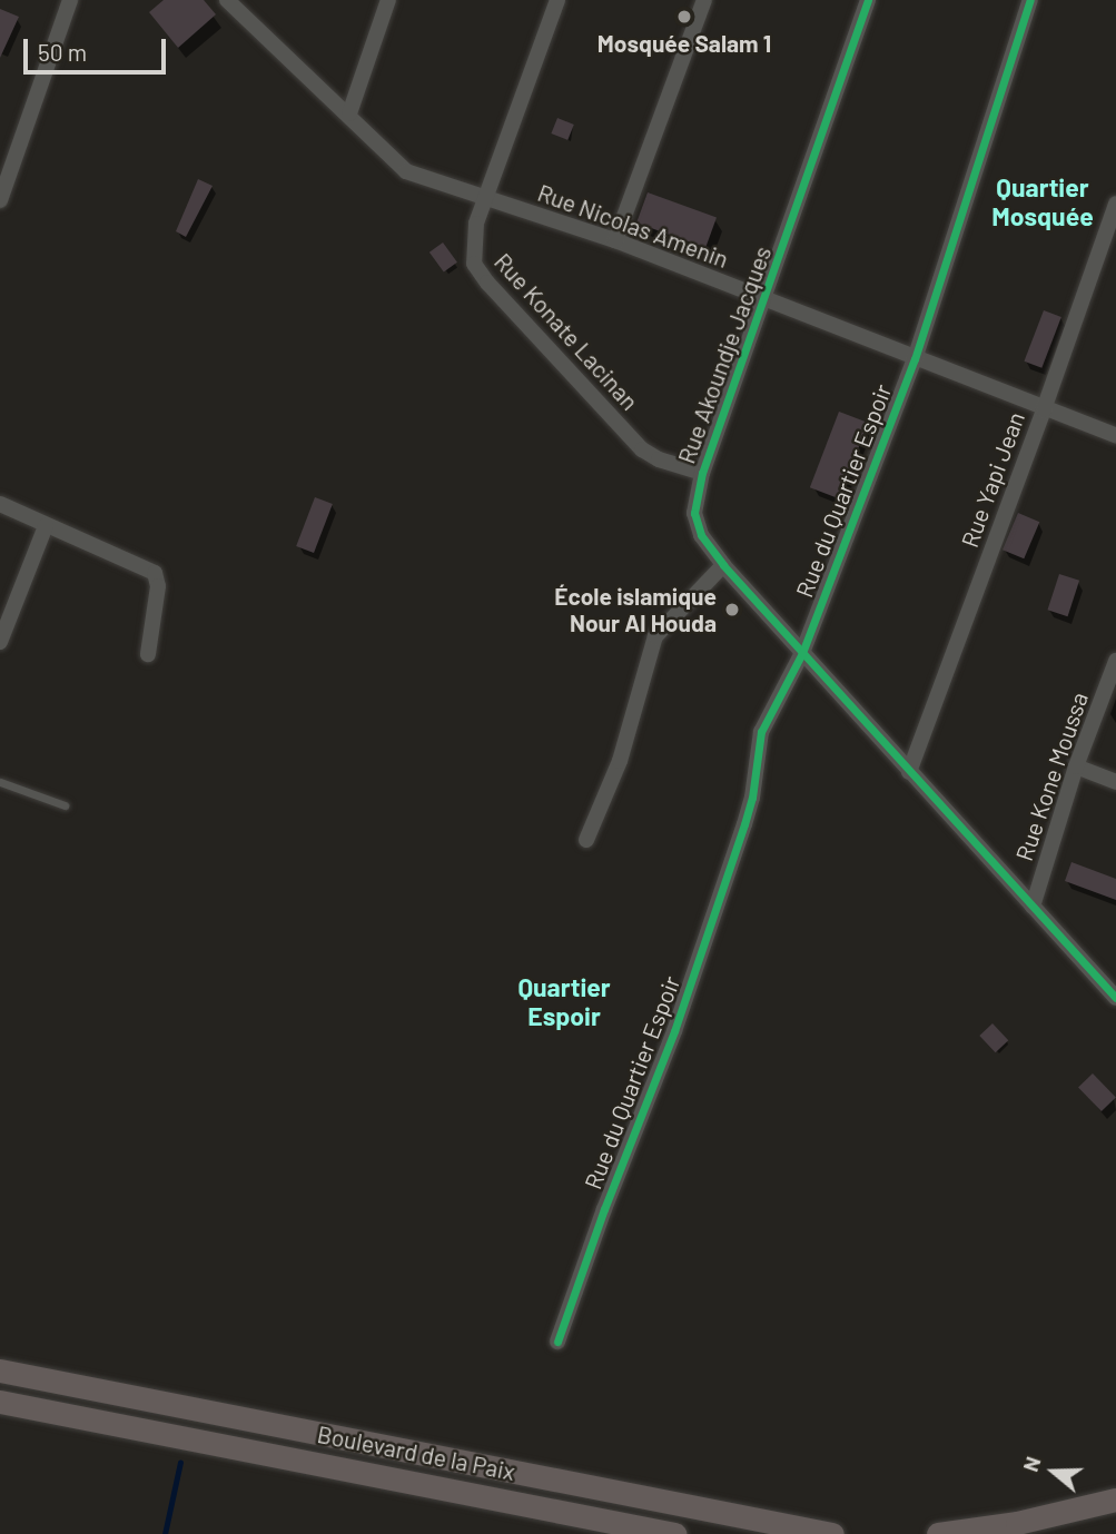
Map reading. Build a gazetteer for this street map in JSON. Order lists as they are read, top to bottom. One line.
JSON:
{"streets":{"main road":["Boulevard de la Paix"],"street":["Rue Nicolas Amenin","Rue Konate Lacinan","Rue Akoundje Jacques","Rue Yapi Jean","Rue du Quartier Espoir","Rue Kone Moussa"]},"crossings":[["Rue Nicolas Amenin","Rue Konate Lacinan"],["Rue Nicolas Amenin","Rue Akoundje Jacques"],["Rue Nicolas Amenin","Rue Yapi Jean"],["Rue Nicolas Amenin","Rue du Quartier Espoir"],["Rue Konate Lacinan","Rue Akoundje Jacques"],["Rue Akoundje Jacques","Rue Yapi Jean"],["Rue Akoundje Jacques","Rue du Quartier Espoir"],["Rue Akoundje Jacques","Rue Kone Moussa"]],"districts":["Quartier Mosquée","Quartier Espoir"],"places":["Mosquée Salam 1","École islamique Nour Al Houda"],"scale_bar":"50 m","north":"left"}
